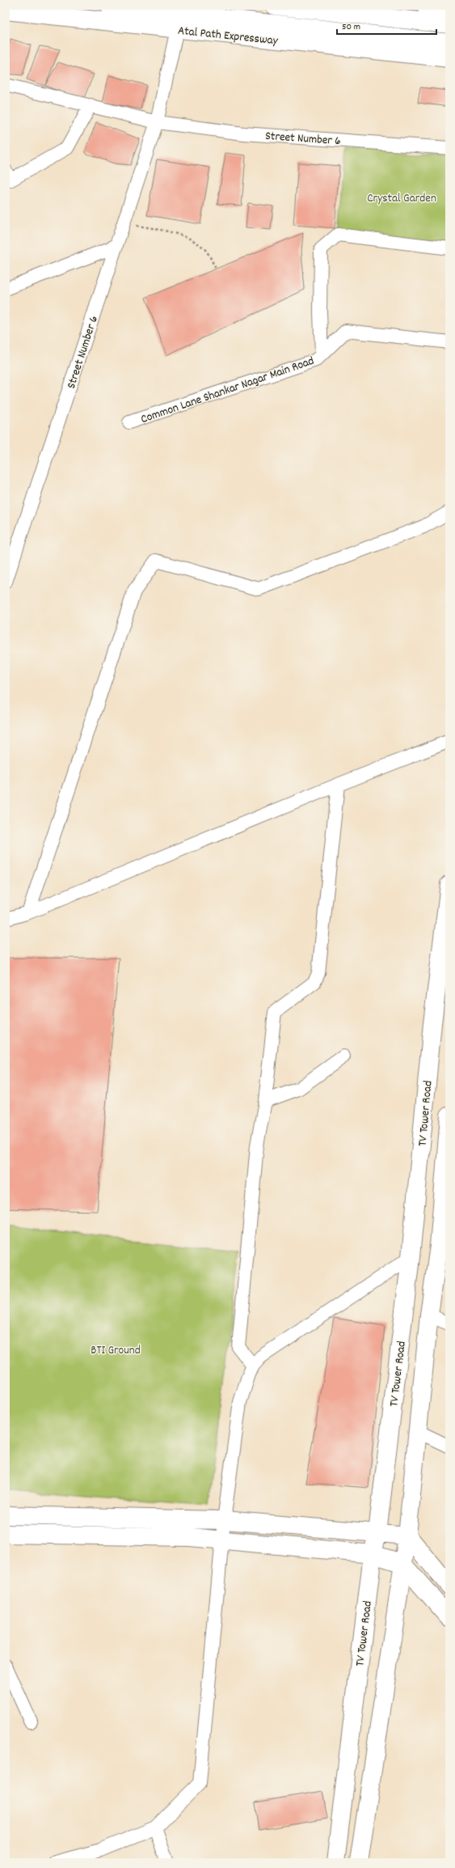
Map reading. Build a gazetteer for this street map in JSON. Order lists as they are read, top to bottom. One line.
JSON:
{"streets":{"main road":["Atal Path Expressway","TV Tower Road"],"street":["Street Number 6","Common Lane Shankar Nagar Main Road"]},"parks":["Crystal Garden","BTI Ground"],"scale_bar":"50 m"}
